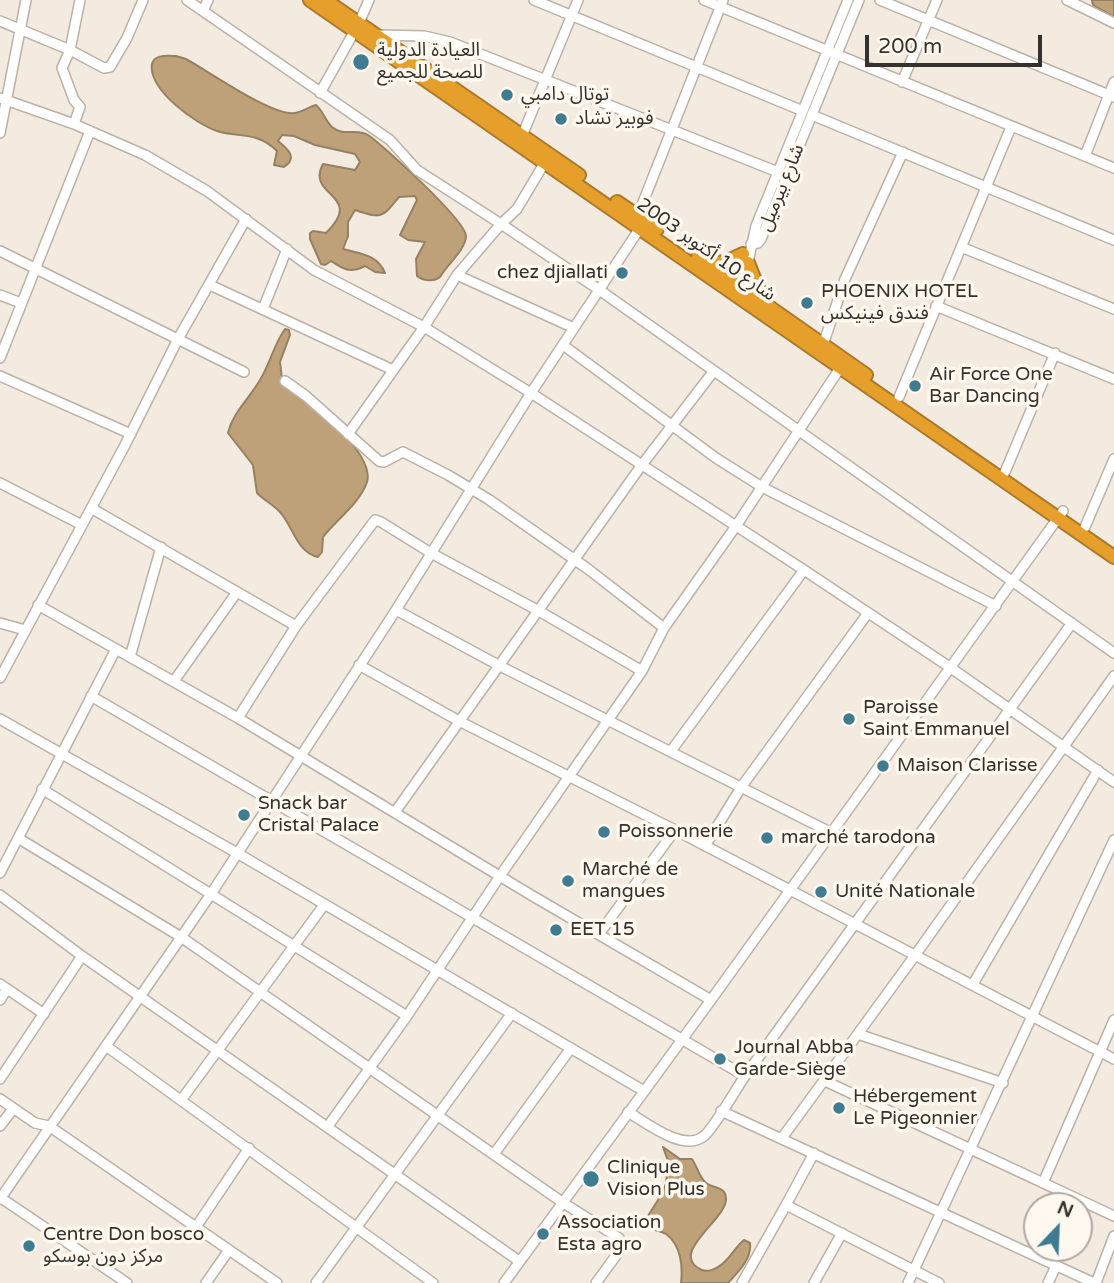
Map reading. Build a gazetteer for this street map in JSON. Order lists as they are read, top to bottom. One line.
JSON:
{"streets":{"highway":["شارع 10 أكتوبر 2003"],"street":["شارع بيرميل"]},"places":["العيادة الدولية للصحة للجميع","توتال دامبي","فوبير تشاد","chez djiallati","PHOENIX HOTEL فندق فينيكس","Air Force One Bar Dancing","Paroisse Saint Emmanuel","Maison Clarisse","Snack bar Cristal Palace","Poissonnerie","marché tarodona","Marché de mangues","Unité Nationale","EET 15","Journal Abba Garde-Siège","Hébergement Le Pigeonnier","Clinique Vision Plus","Association Esta agro","Centre Don bosco مركز دون بوسكو"],"scale_bar":"200 m","north":"top right"}
